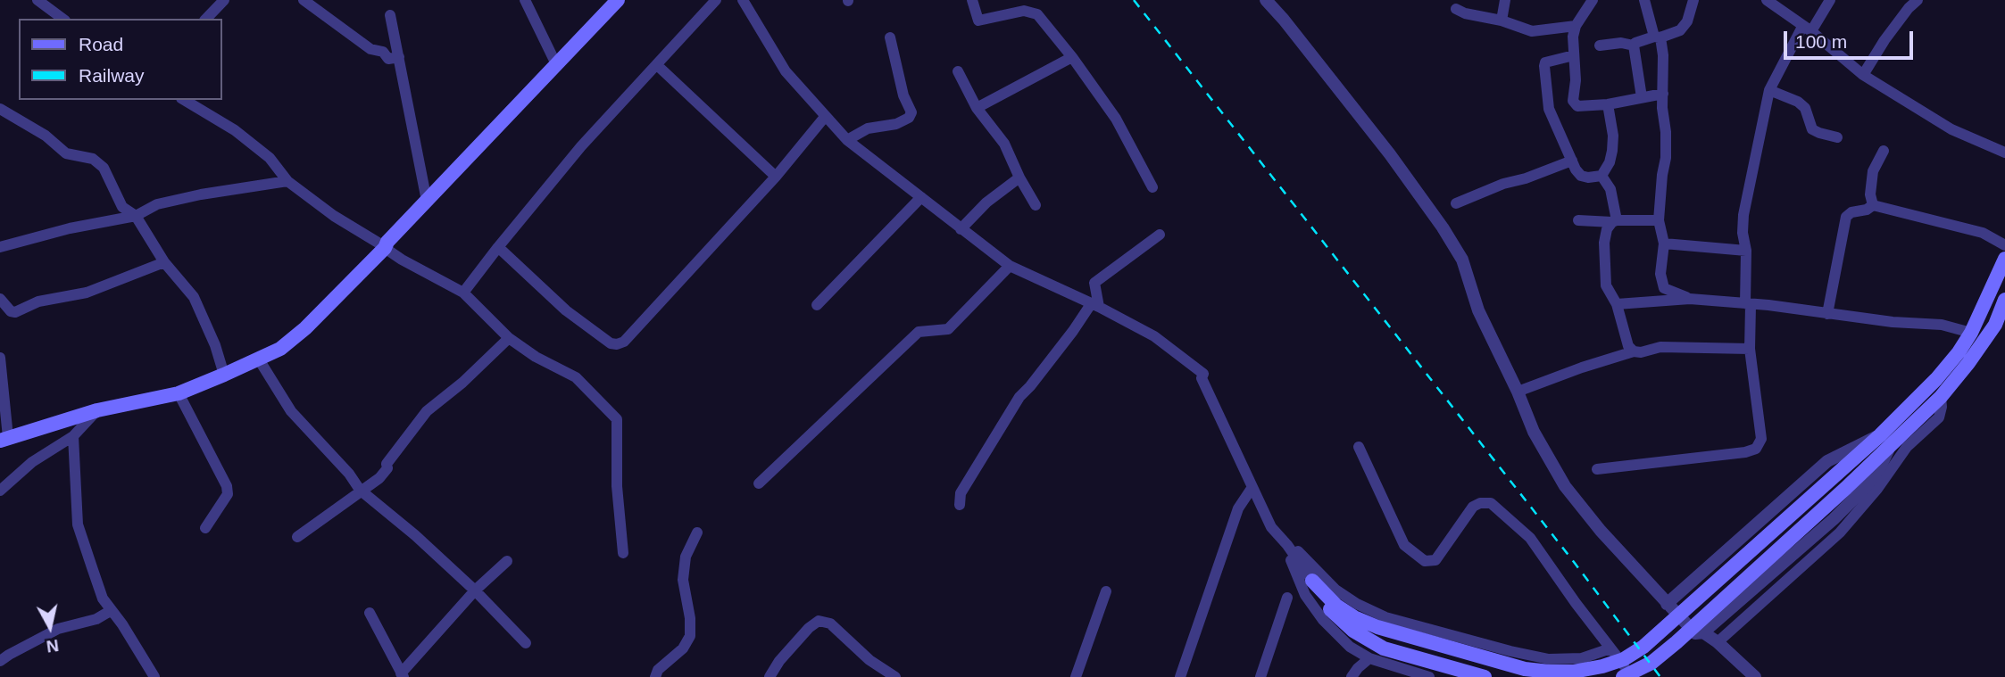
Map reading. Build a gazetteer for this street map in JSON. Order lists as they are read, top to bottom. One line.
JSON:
{"legend":["Road","Railway"],"scale_bar":"100 m","north":"bottom"}
